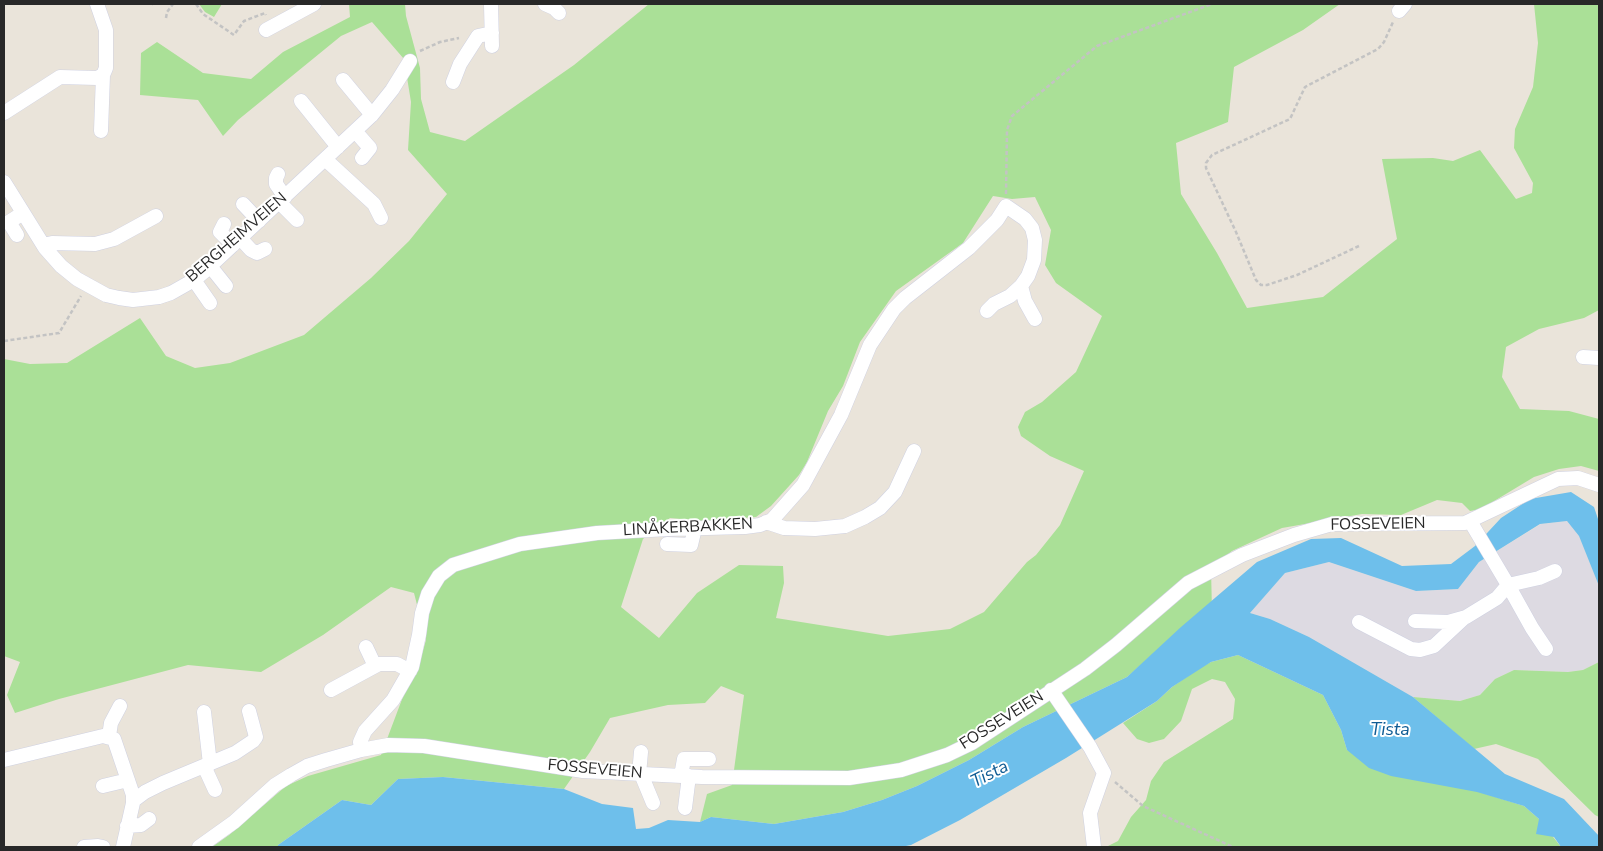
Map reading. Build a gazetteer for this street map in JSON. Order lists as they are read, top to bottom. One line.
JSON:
{"streets":{"street":["BERGHEIMVEIEN","FOSSEVEIEN","LINÅKERBAKKEN"]},"crossings":[["FOSSEVEIEN","LINÅKERBAKKEN"]],"water":["Tista"]}
